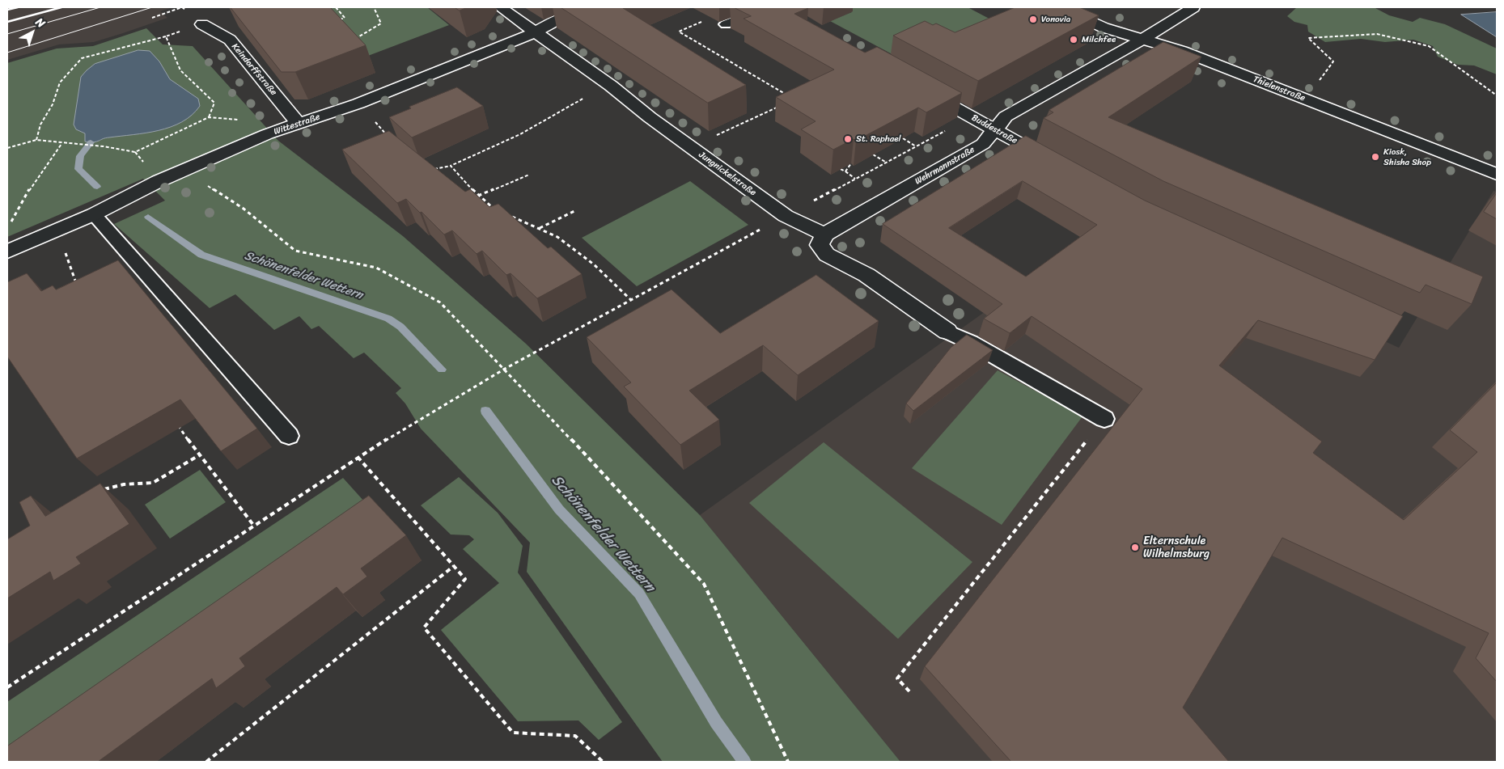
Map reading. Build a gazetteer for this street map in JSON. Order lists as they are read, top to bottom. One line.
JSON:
{"streets":{"street":["Keindorffstraße","Thielenstraße","Wittestraße","Buddestraße","Wehrmannstraße","Jungnickelstraße"]},"crossings":[["Keindorffstraße","Wittestraße"],["Thielenstraße","Wehrmannstraße"],["Wittestraße","Jungnickelstraße"],["Buddestraße","Wehrmannstraße"],["Wehrmannstraße","Jungnickelstraße"]],"water":["Schönenfelder Wettern"],"places":["Vonovia","Milchfee","St. Raphael","Kiosk, Shisha Shop","Elternschule Wilhelmsburg"],"north":"top right"}
